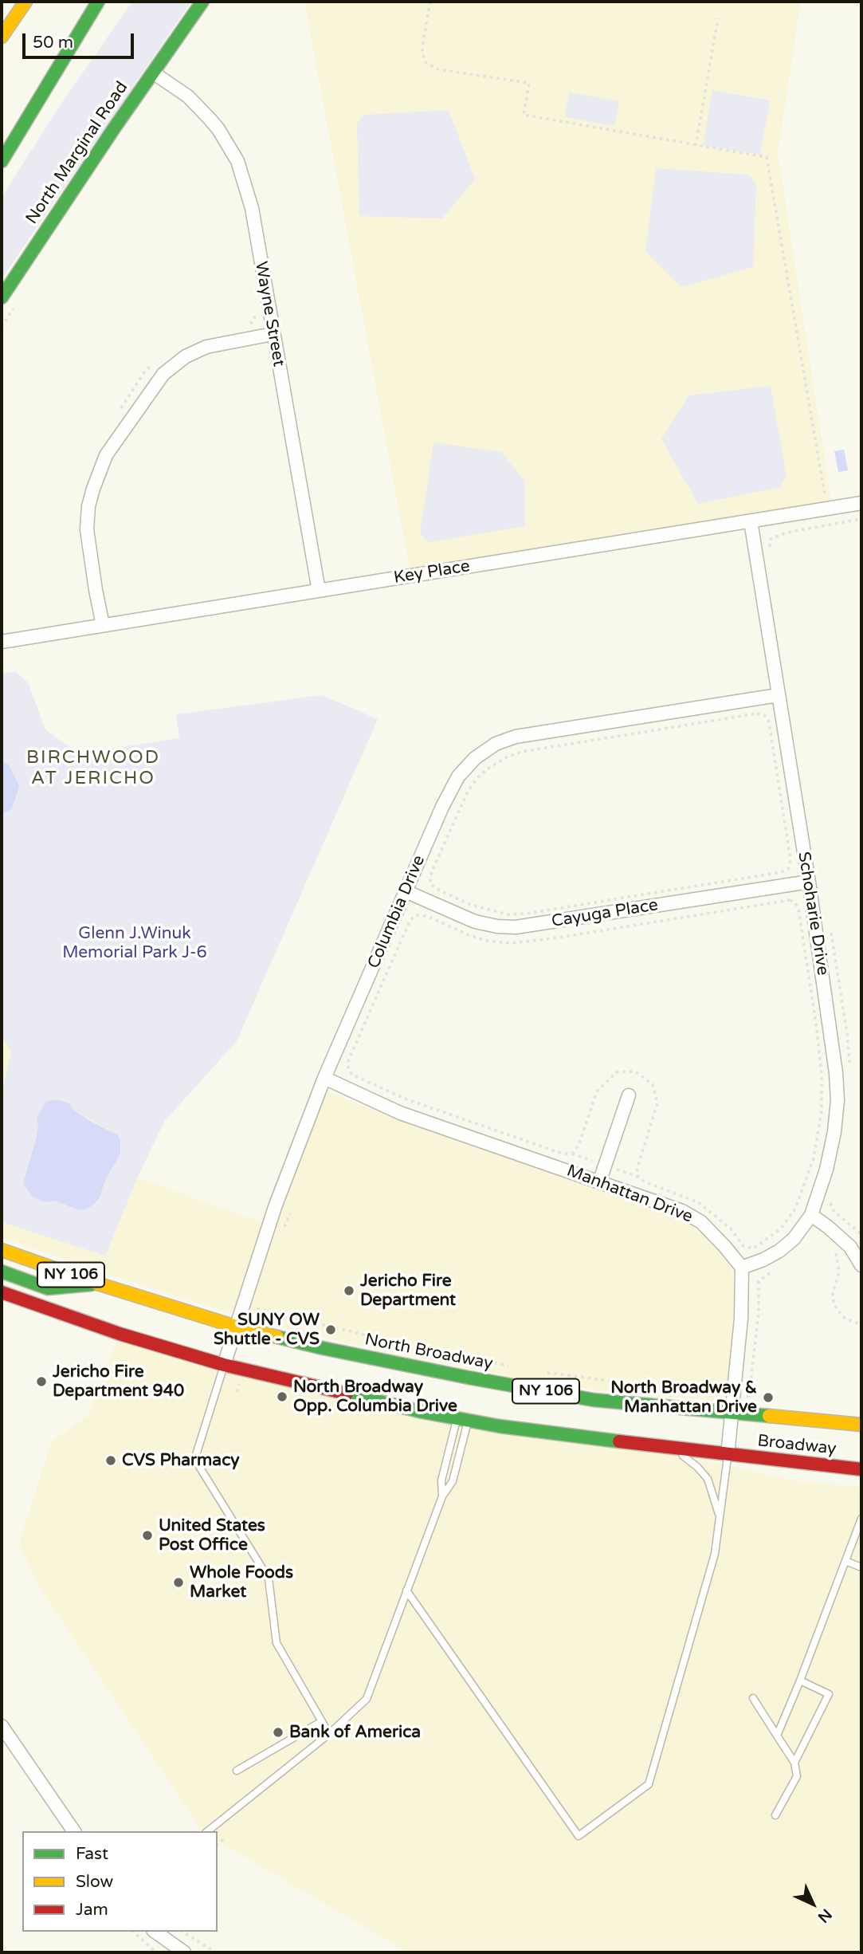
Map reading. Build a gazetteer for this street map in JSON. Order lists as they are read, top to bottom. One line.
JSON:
{"streets":{"main road":["North Marginal Road","NY 106","North Broadway","Broadway"],"street":["Wayne Street","Key Place","Columbia Drive","Cayuga Place","Schoharie Drive","Manhattan Drive"]},"crossings":[["North Marginal Road","Wayne Street"],["Wayne Street","Key Place"],["Key Place","Schoharie Drive"],["Columbia Drive","Cayuga Place"],["Columbia Drive","Schoharie Drive"],["Columbia Drive","Manhattan Drive"],["Columbia Drive","NY 106"],["Columbia Drive","North Broadway"],["Cayuga Place","Schoharie Drive"],["Schoharie Drive","Manhattan Drive"],["NY 106","Broadway"]],"districts":["BIRCHWOOD AT JERICHO"],"parks":["Glenn J.Winuk Memorial Park J-6"],"places":["Jericho Fire Department","SUNY OW Shuttle - CVS","Jericho Fire Department 940","North Broadway Opp. Columbia Drive","North Broadway & Manhattan Drive","CVS Pharmacy","United States Post Office","Whole Foods Market","Bank of America"],"legend":["Fast","Slow","Jam"],"scale_bar":"50 m","north":"bottom right"}
